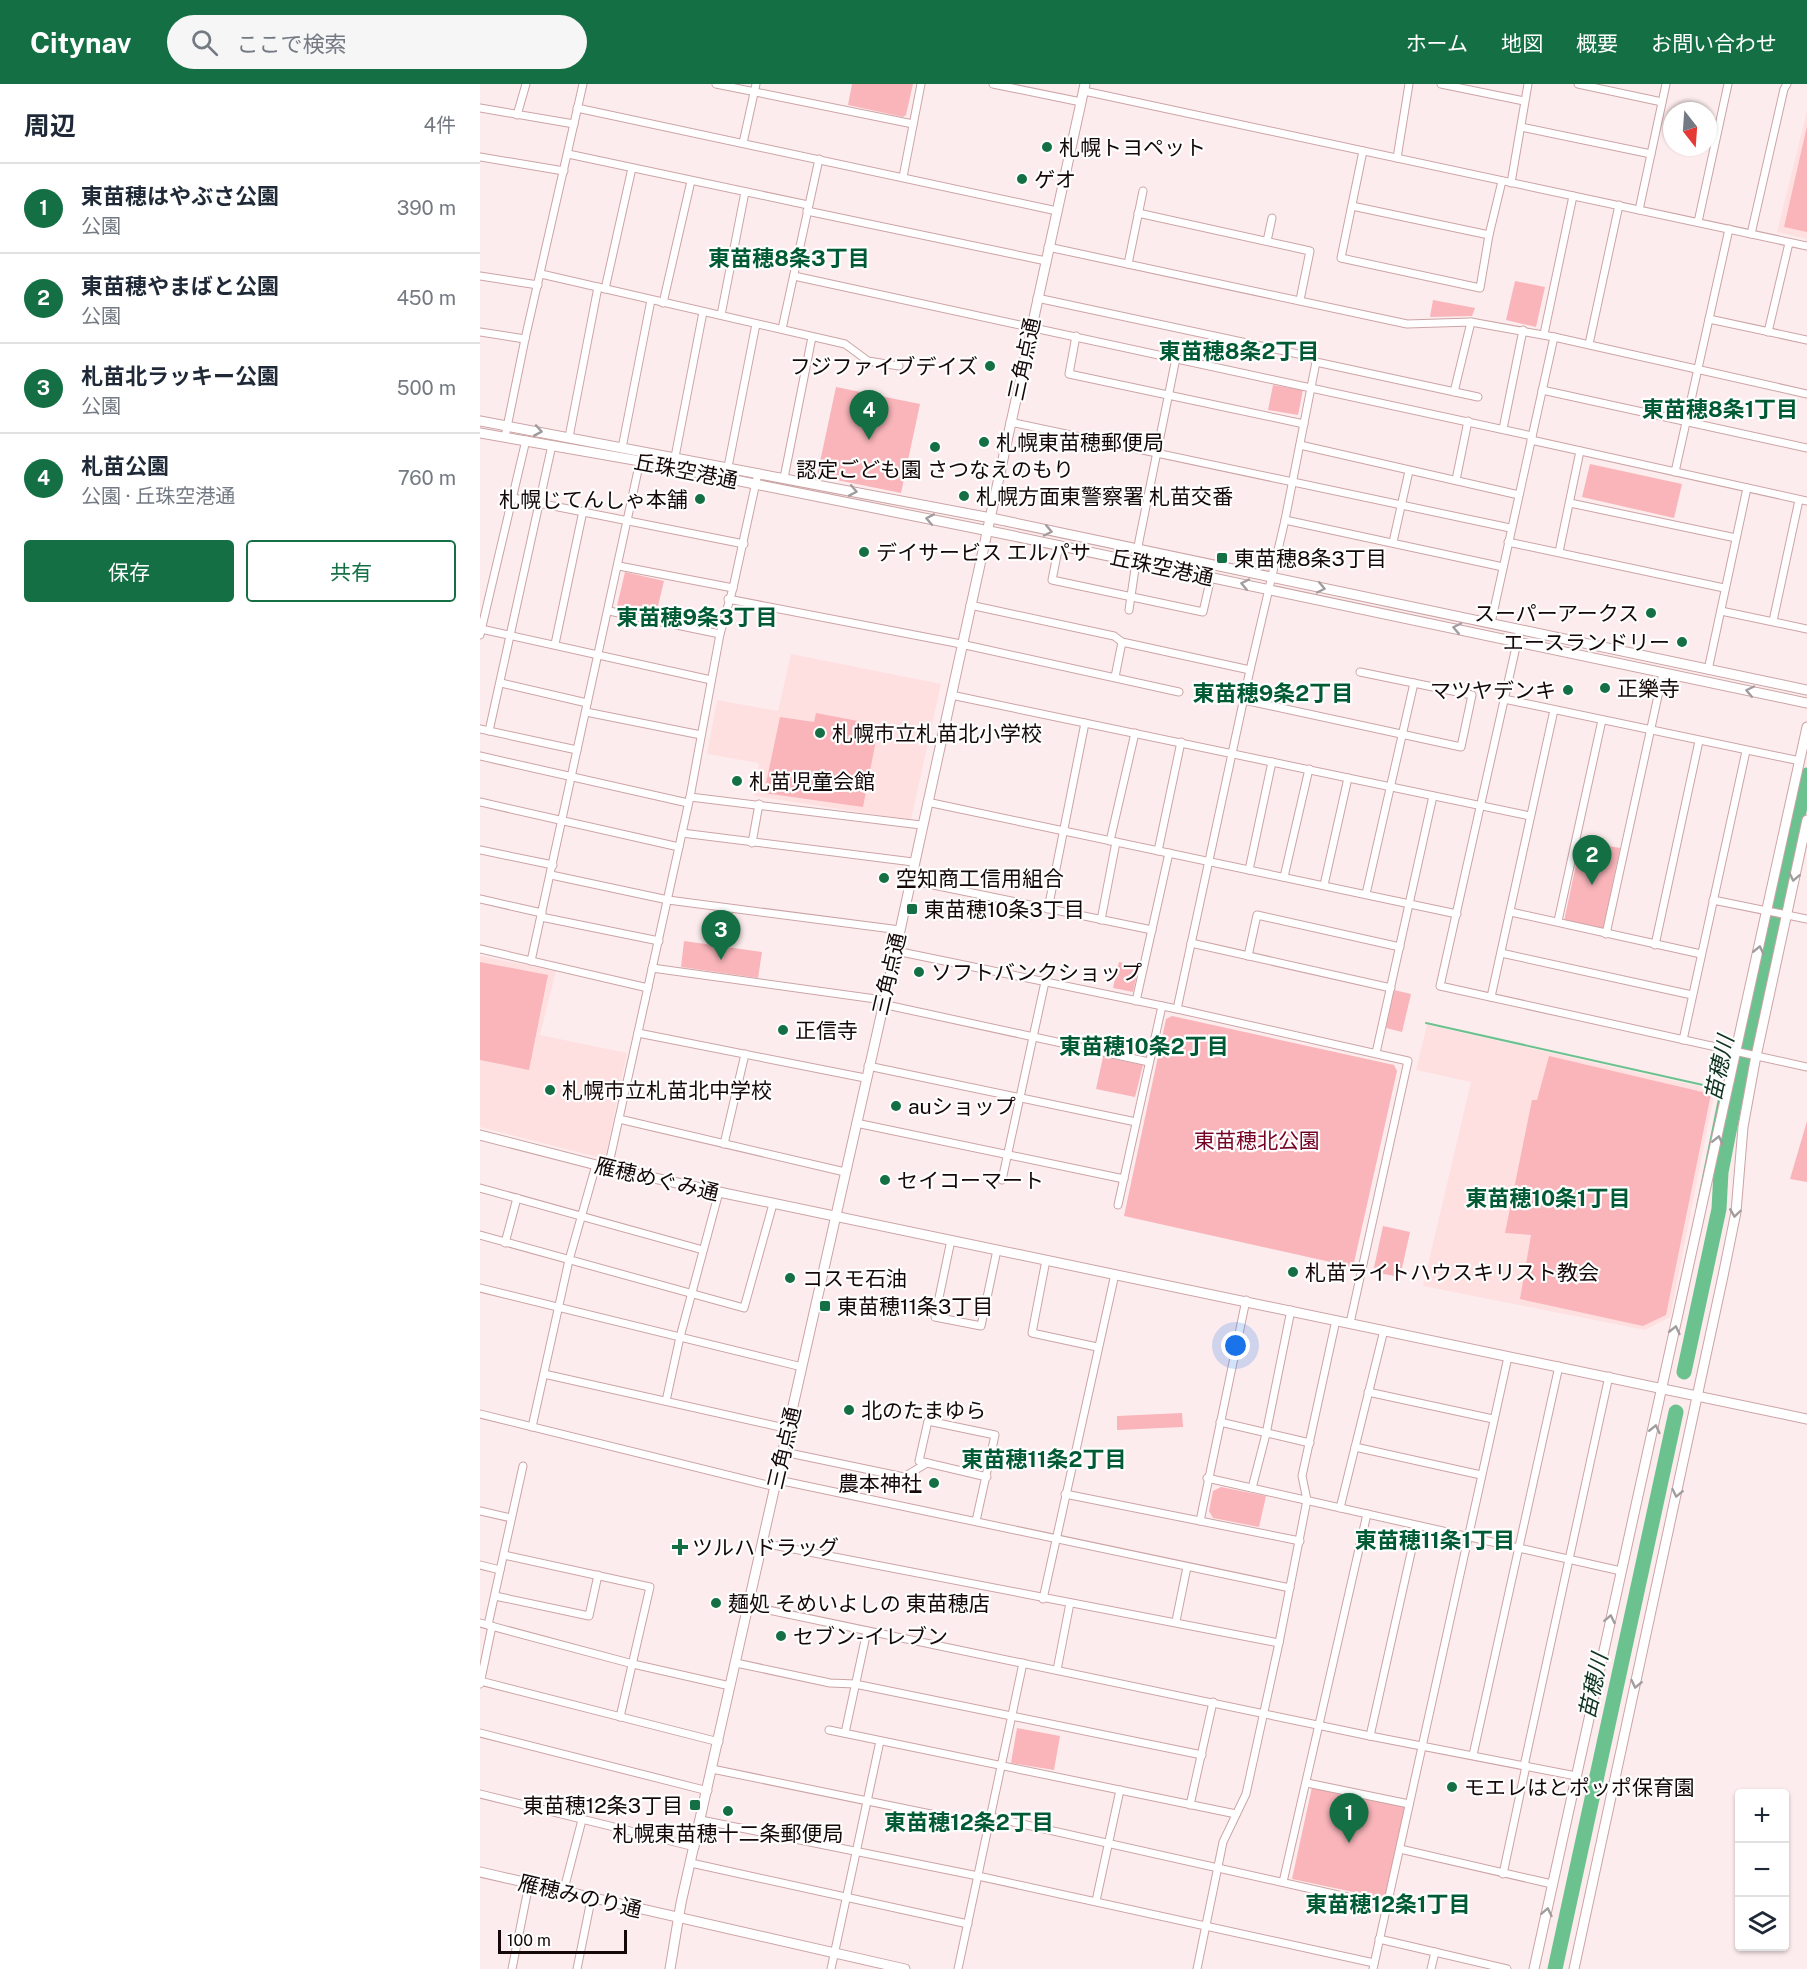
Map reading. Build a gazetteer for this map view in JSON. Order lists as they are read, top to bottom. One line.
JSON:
{"streets":{"street":["三角点通","丘珠空港通","雁穂めぐみ通","雁穂みのり通"]},"crossings":[["三角点通","丘珠空港通"],["三角点通","雁穂めぐみ通"],["三角点通","雁穂みのり通"]],"districts":["東苗穂8条3丁目","東苗穂8条2丁目","東苗穂8条1丁目","東苗穂9条3丁目","東苗穂9条2丁目","東苗穂10条2丁目","東苗穂10条1丁目","東苗穂11条2丁目","東苗穂11条1丁目","東苗穂12条2丁目","東苗穂12条1丁目"],"water":["苗穂川"],"parks":["東苗穂北公園"],"places":{"other":["札幌トヨペット","ゲオ","フジファイブデイズ","札幌東苗穂郵便局","認定ごども園 さつなえのもり","札幌方面東警察署 札苗交番","札幌じてんしゃ本舗","デイサービス エルパサ","スーパーアークス","エースランドリー","正樂寺","マツヤデンキ","札幌市立札苗北小学校","札苗児童会館","空知商工信用組合","ソフトバンクショップ","正信寺","札幌市立札苗北中学校","auショップ","セイコーマート","札苗ライトハウスキリスト教会","コスモ石油","北のたまゆら","農本神社","麺処 そめいよしの 東苗穂店","セブン-イレブン","モエレはとポッポ保育園","札幌東苗穂十二条郵便局"],"transit":["東苗穂8条3丁目","東苗穂10条3丁目","東苗穂11条3丁目","東苗穂12条3丁目"],"health":["ツルハドラッグ"]},"scale_bar":"100 m","north":"bottom","page":{"header":"Citynav","search":"ここで検索","nav":["ホーム","地図","概要","お問い合わせ"],"heading":["周辺","4件"],"list":[{"mark":"1","name":"東苗穂はやぶさ公園","note":"公園","value":"390 m"},{"mark":"2","name":"東苗穂やまばと公園","note":"公園","value":"450 m"},{"mark":"3","name":"札苗北ラッキー公園","note":"公園","value":"500 m"},{"mark":"4","name":"札苗公園","note":"公園 · 丘珠空港通","value":"760 m"}],"pins":["4","2","3","1"],"buttons":["保存","共有"],"map_buttons":["+","−"],"scale":"100 m"}}
